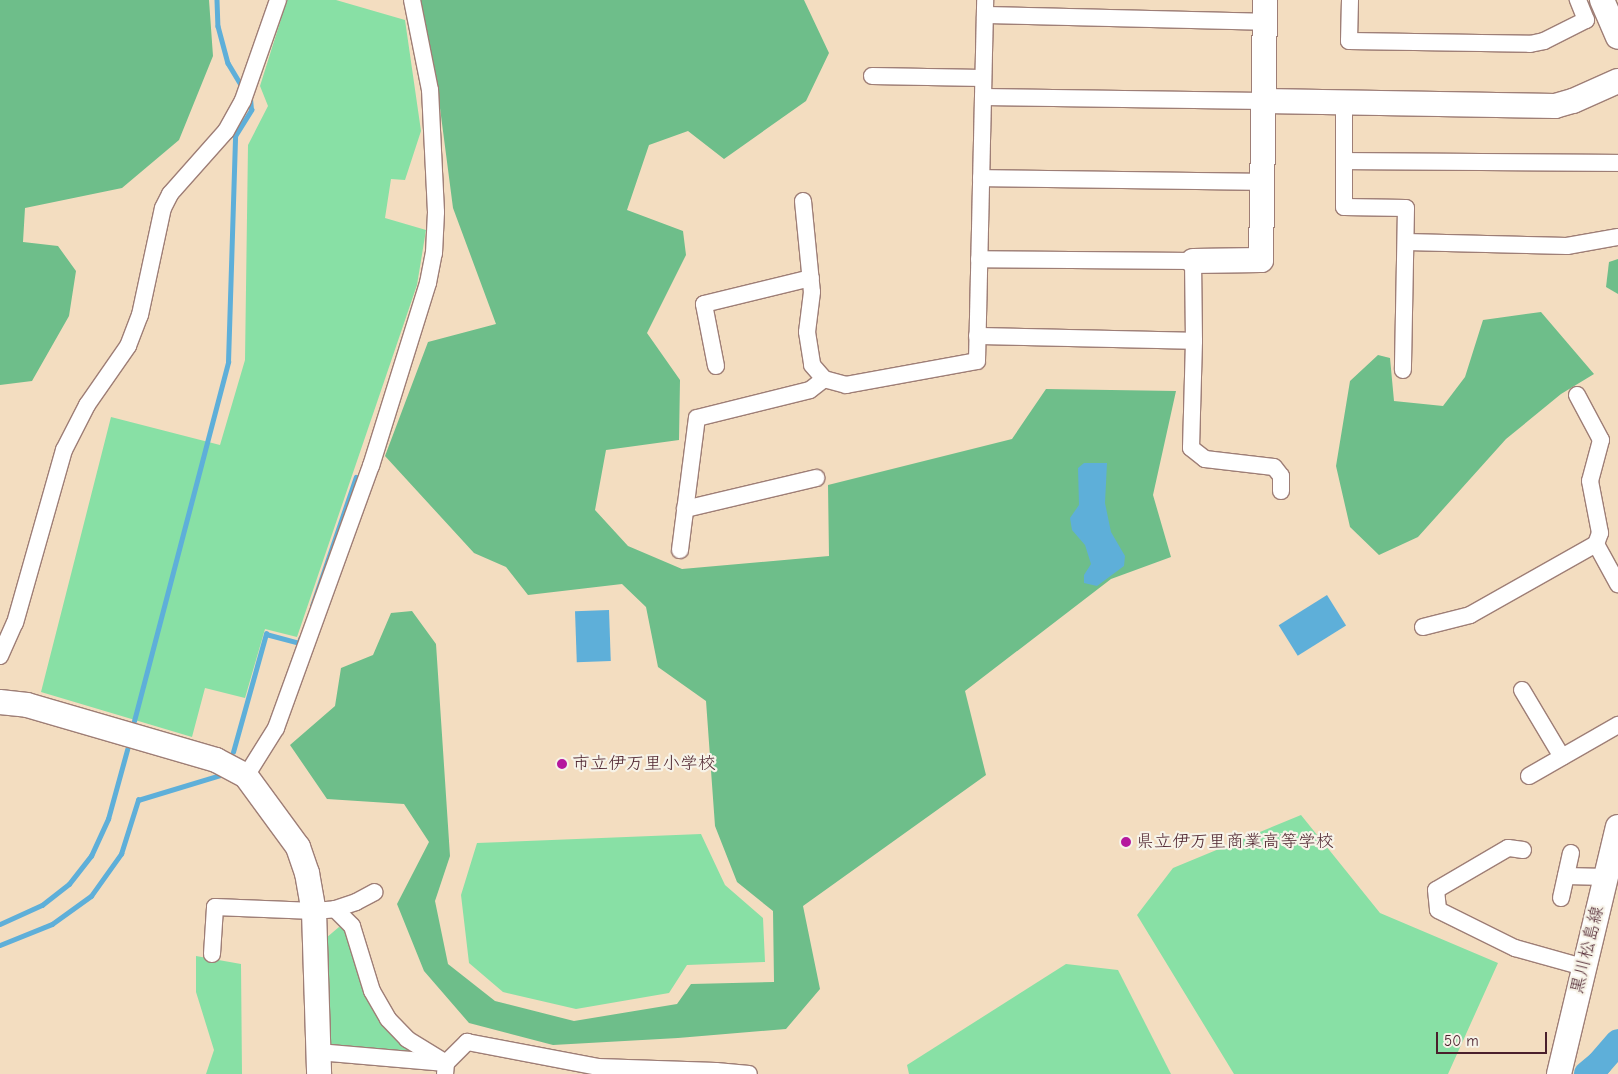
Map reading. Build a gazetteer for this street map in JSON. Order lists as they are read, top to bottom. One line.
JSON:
{"streets":{"street":["黒川松島線"]},"places":["市立伊万里小学校","県立伊万里商業高等学校"],"scale_bar":"50 m"}
